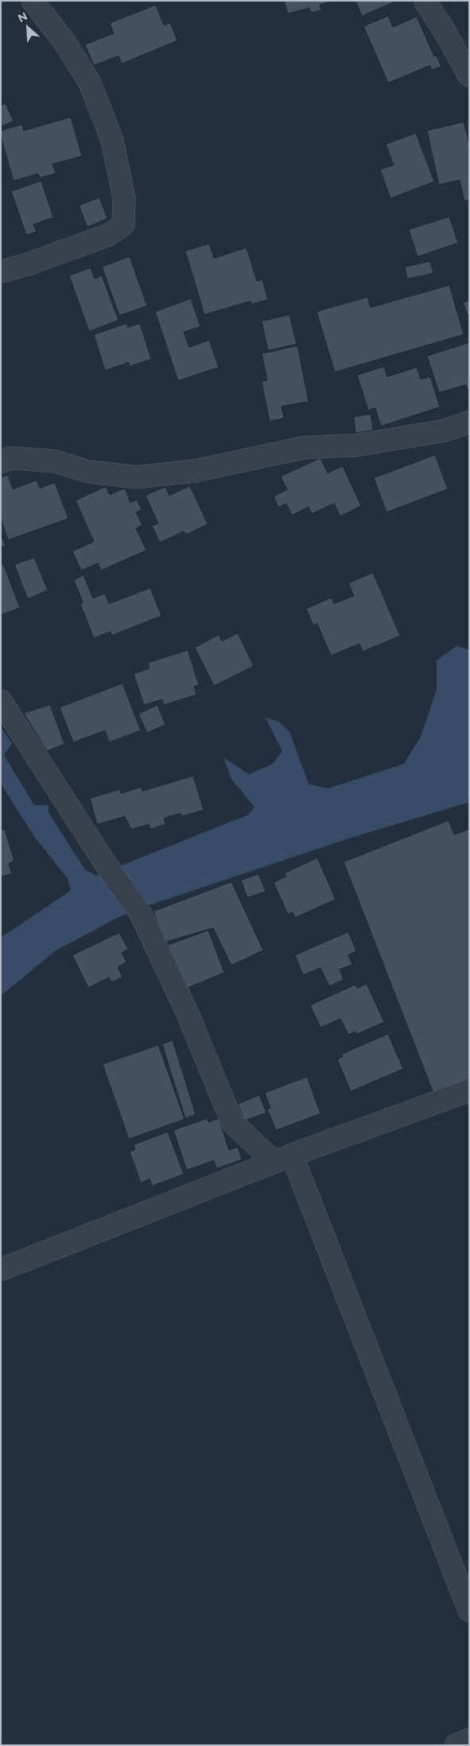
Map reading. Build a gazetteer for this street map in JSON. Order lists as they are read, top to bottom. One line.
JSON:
{"north":"top left"}
